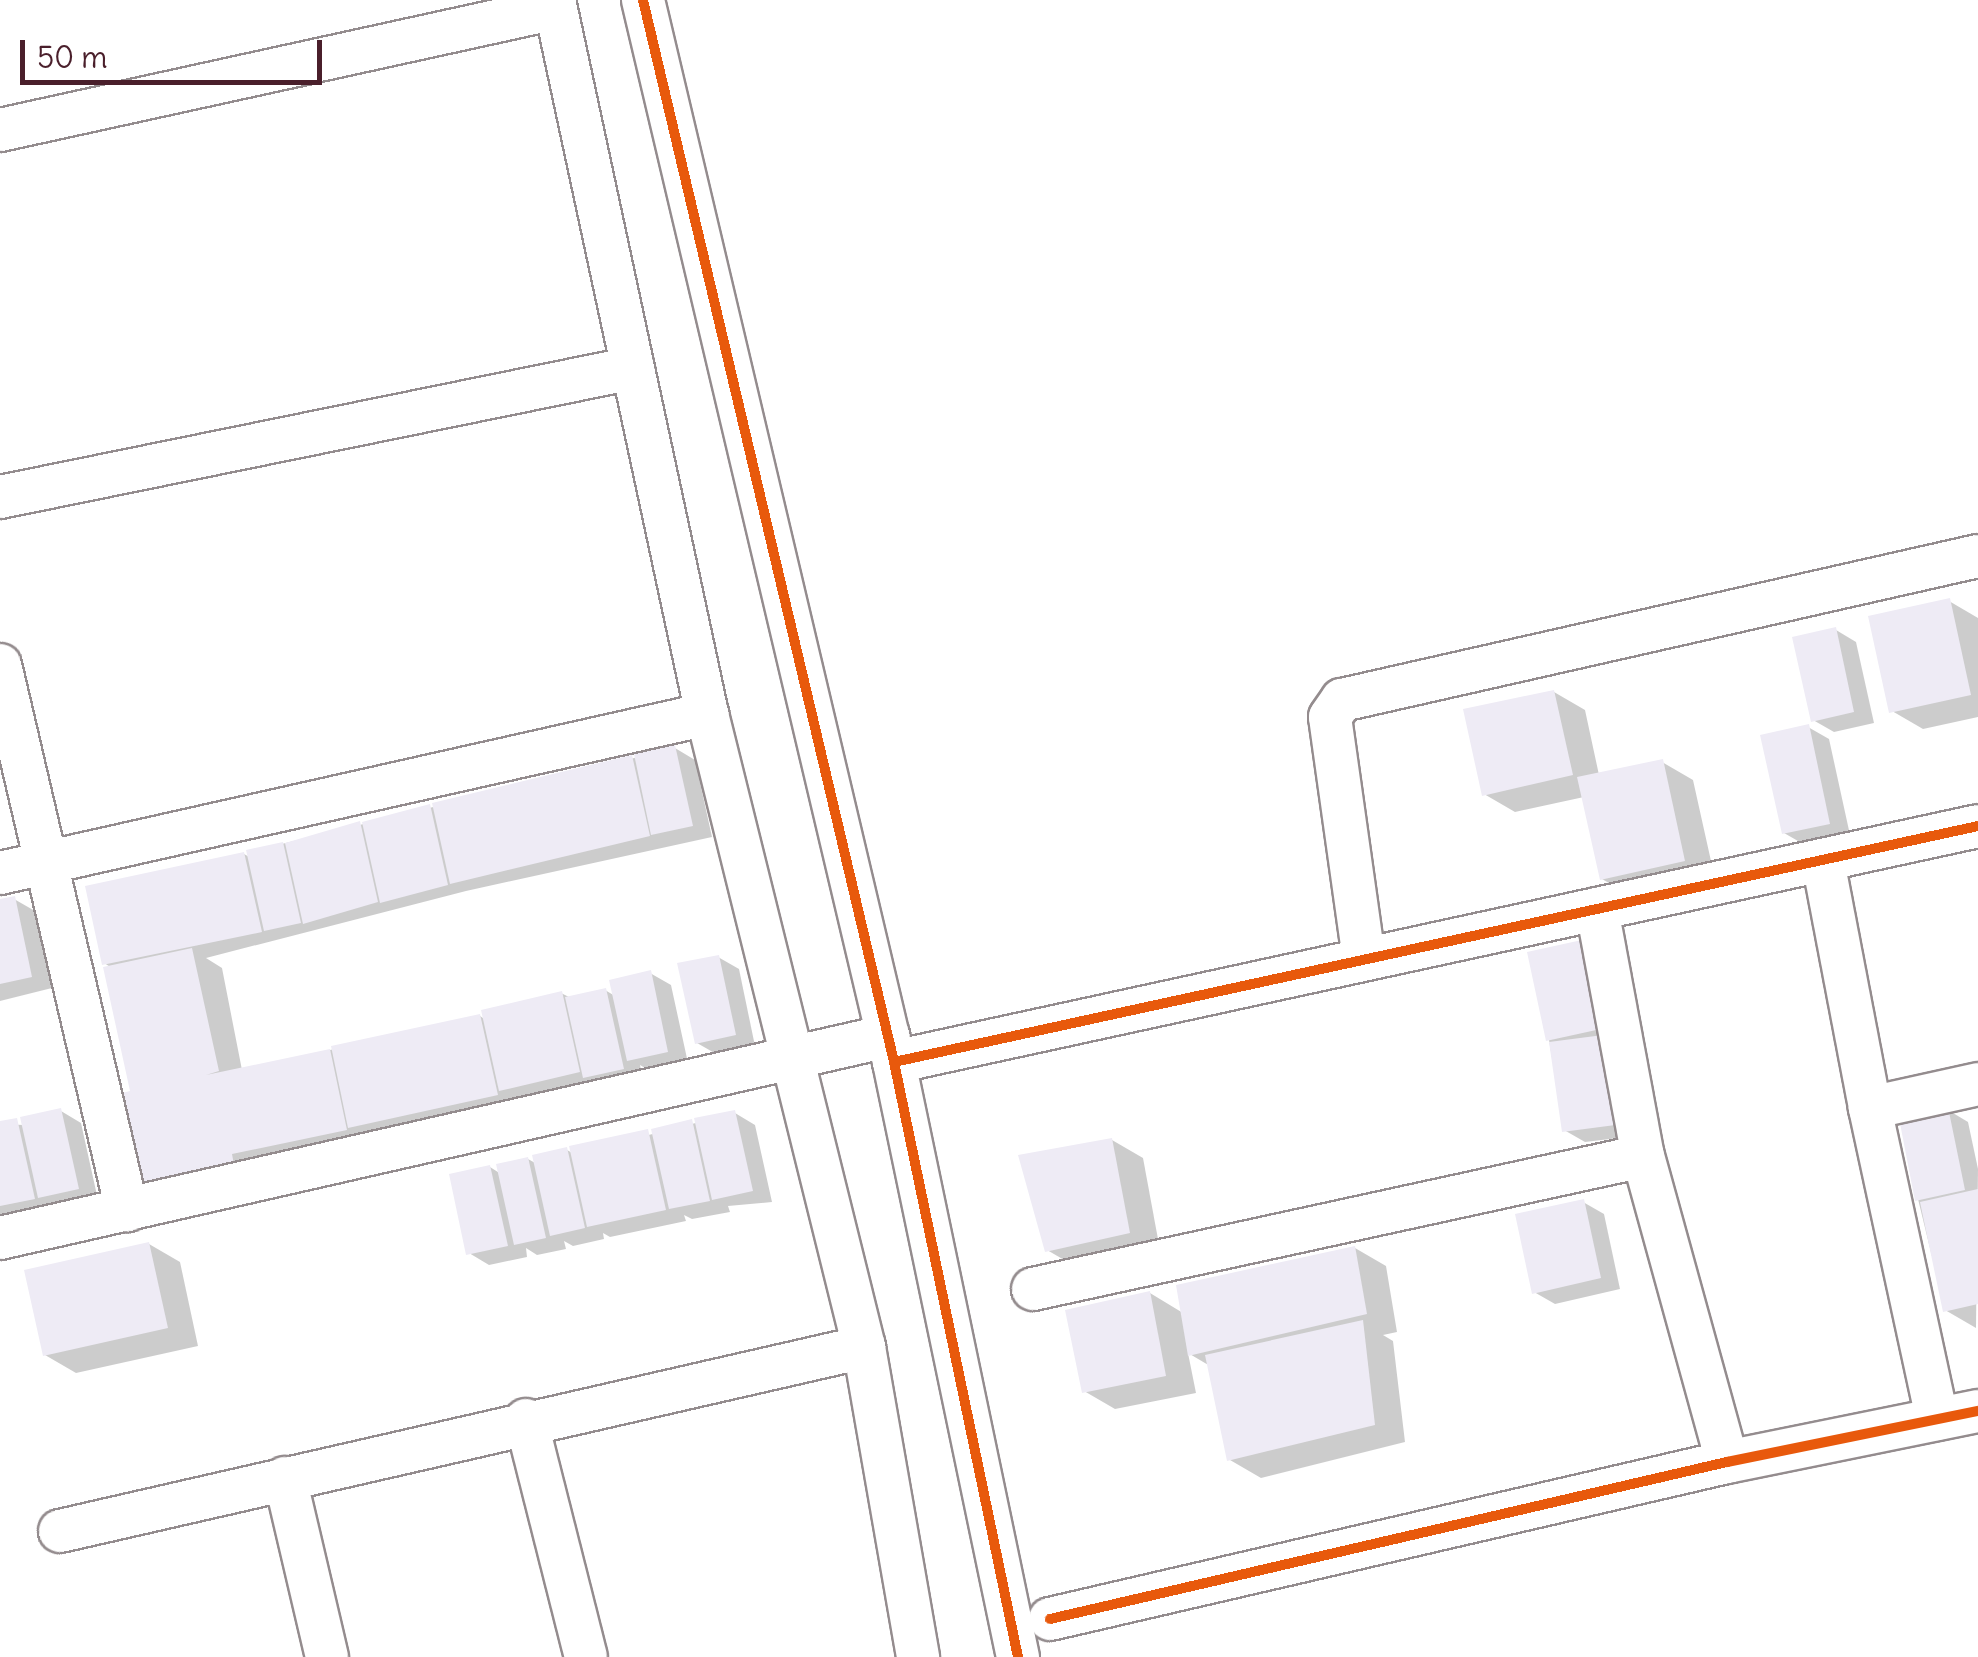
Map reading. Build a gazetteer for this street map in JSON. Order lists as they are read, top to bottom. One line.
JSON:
{"scale_bar":"50 m"}
